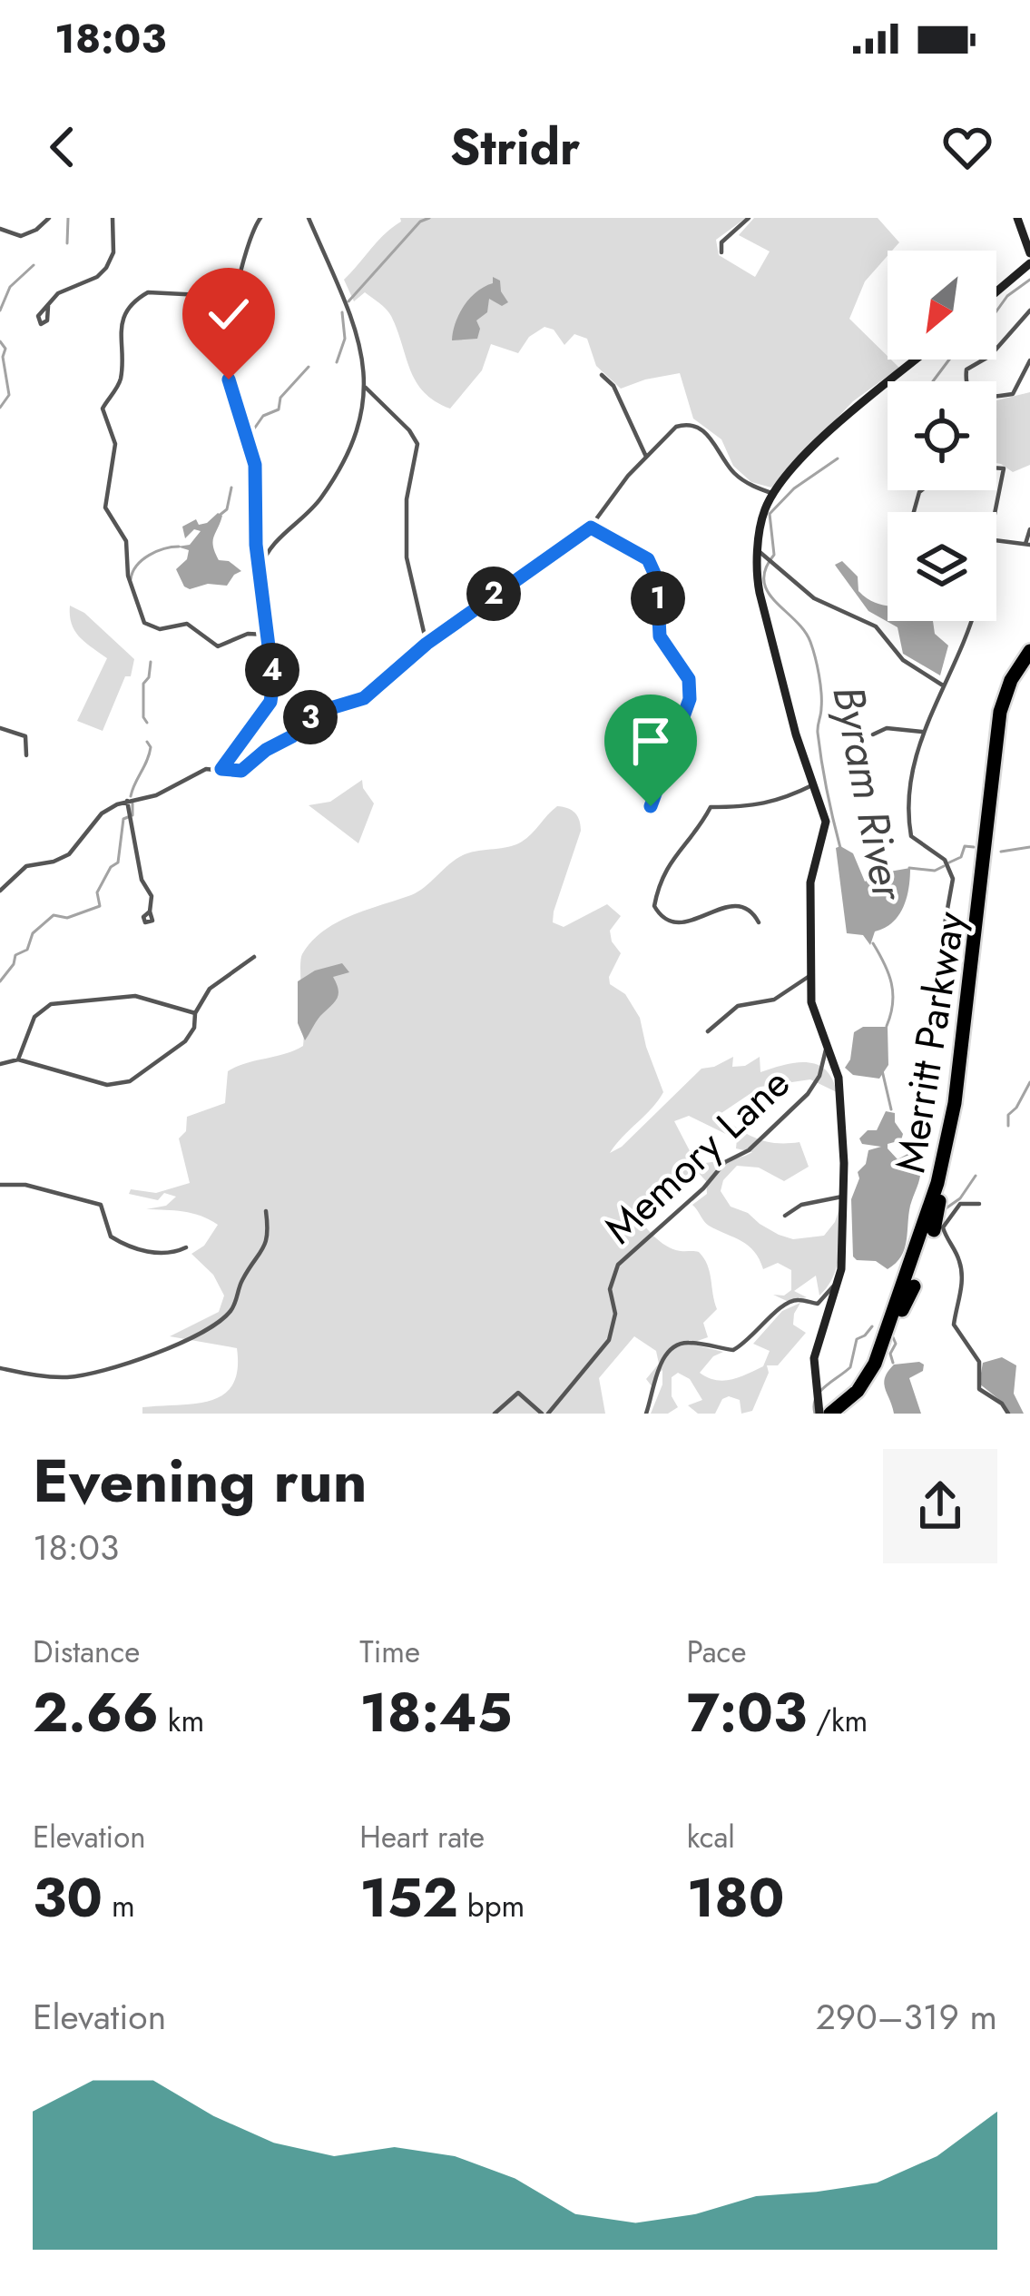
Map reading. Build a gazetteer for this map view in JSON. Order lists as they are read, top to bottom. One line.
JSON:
{"streets":{"highway":["Merritt Parkway"],"street":["Memory Lane"]},"water":["Byram River"],"north":"bottom left","page":{"status":"18:03","header":"Stridr","pins":["2","1","4","3"],"heading":["Evening run","18:03"],"stats":[["Distance","2.66 km"],["Time","18:45"],["Pace","7:03 /km"],["Elevation","30 m"],["Heart rate","152 bpm"],["kcal","180"]],"chart":["Elevation","290–319 m"]}}
